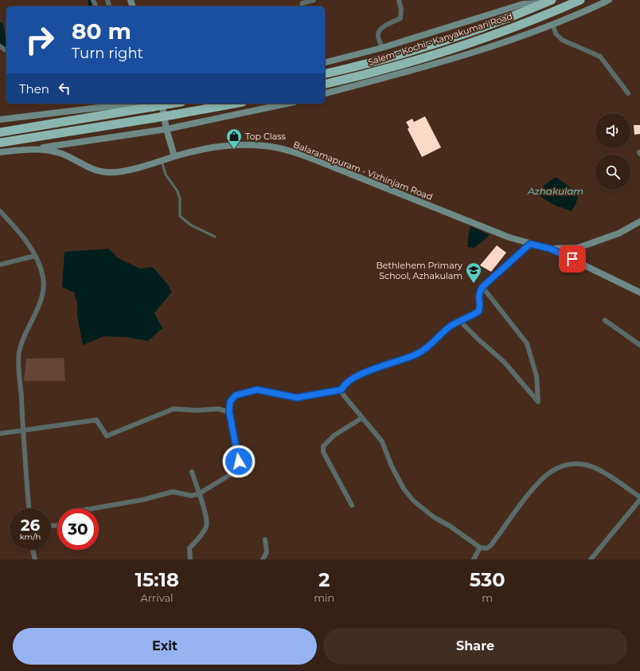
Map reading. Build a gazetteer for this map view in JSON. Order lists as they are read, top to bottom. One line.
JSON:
{"streets":{"highway":["Salem - Kochi - Kanyakumari Road"],"street":["Balaramapuram - Vizhinjam Road"]},"water":["Azhakulam"],"places":{"shop":["Top Class"],"school or university":["Bethlehem Primary School, Azhakulam"]},"page":{"turn":["80 m","Turn right"],"then":"Then","speed":"26 km/h","limit":"30","eta":["15:18","Arrival","2","min","530","m"],"buttons":["Exit","Share"]}}
